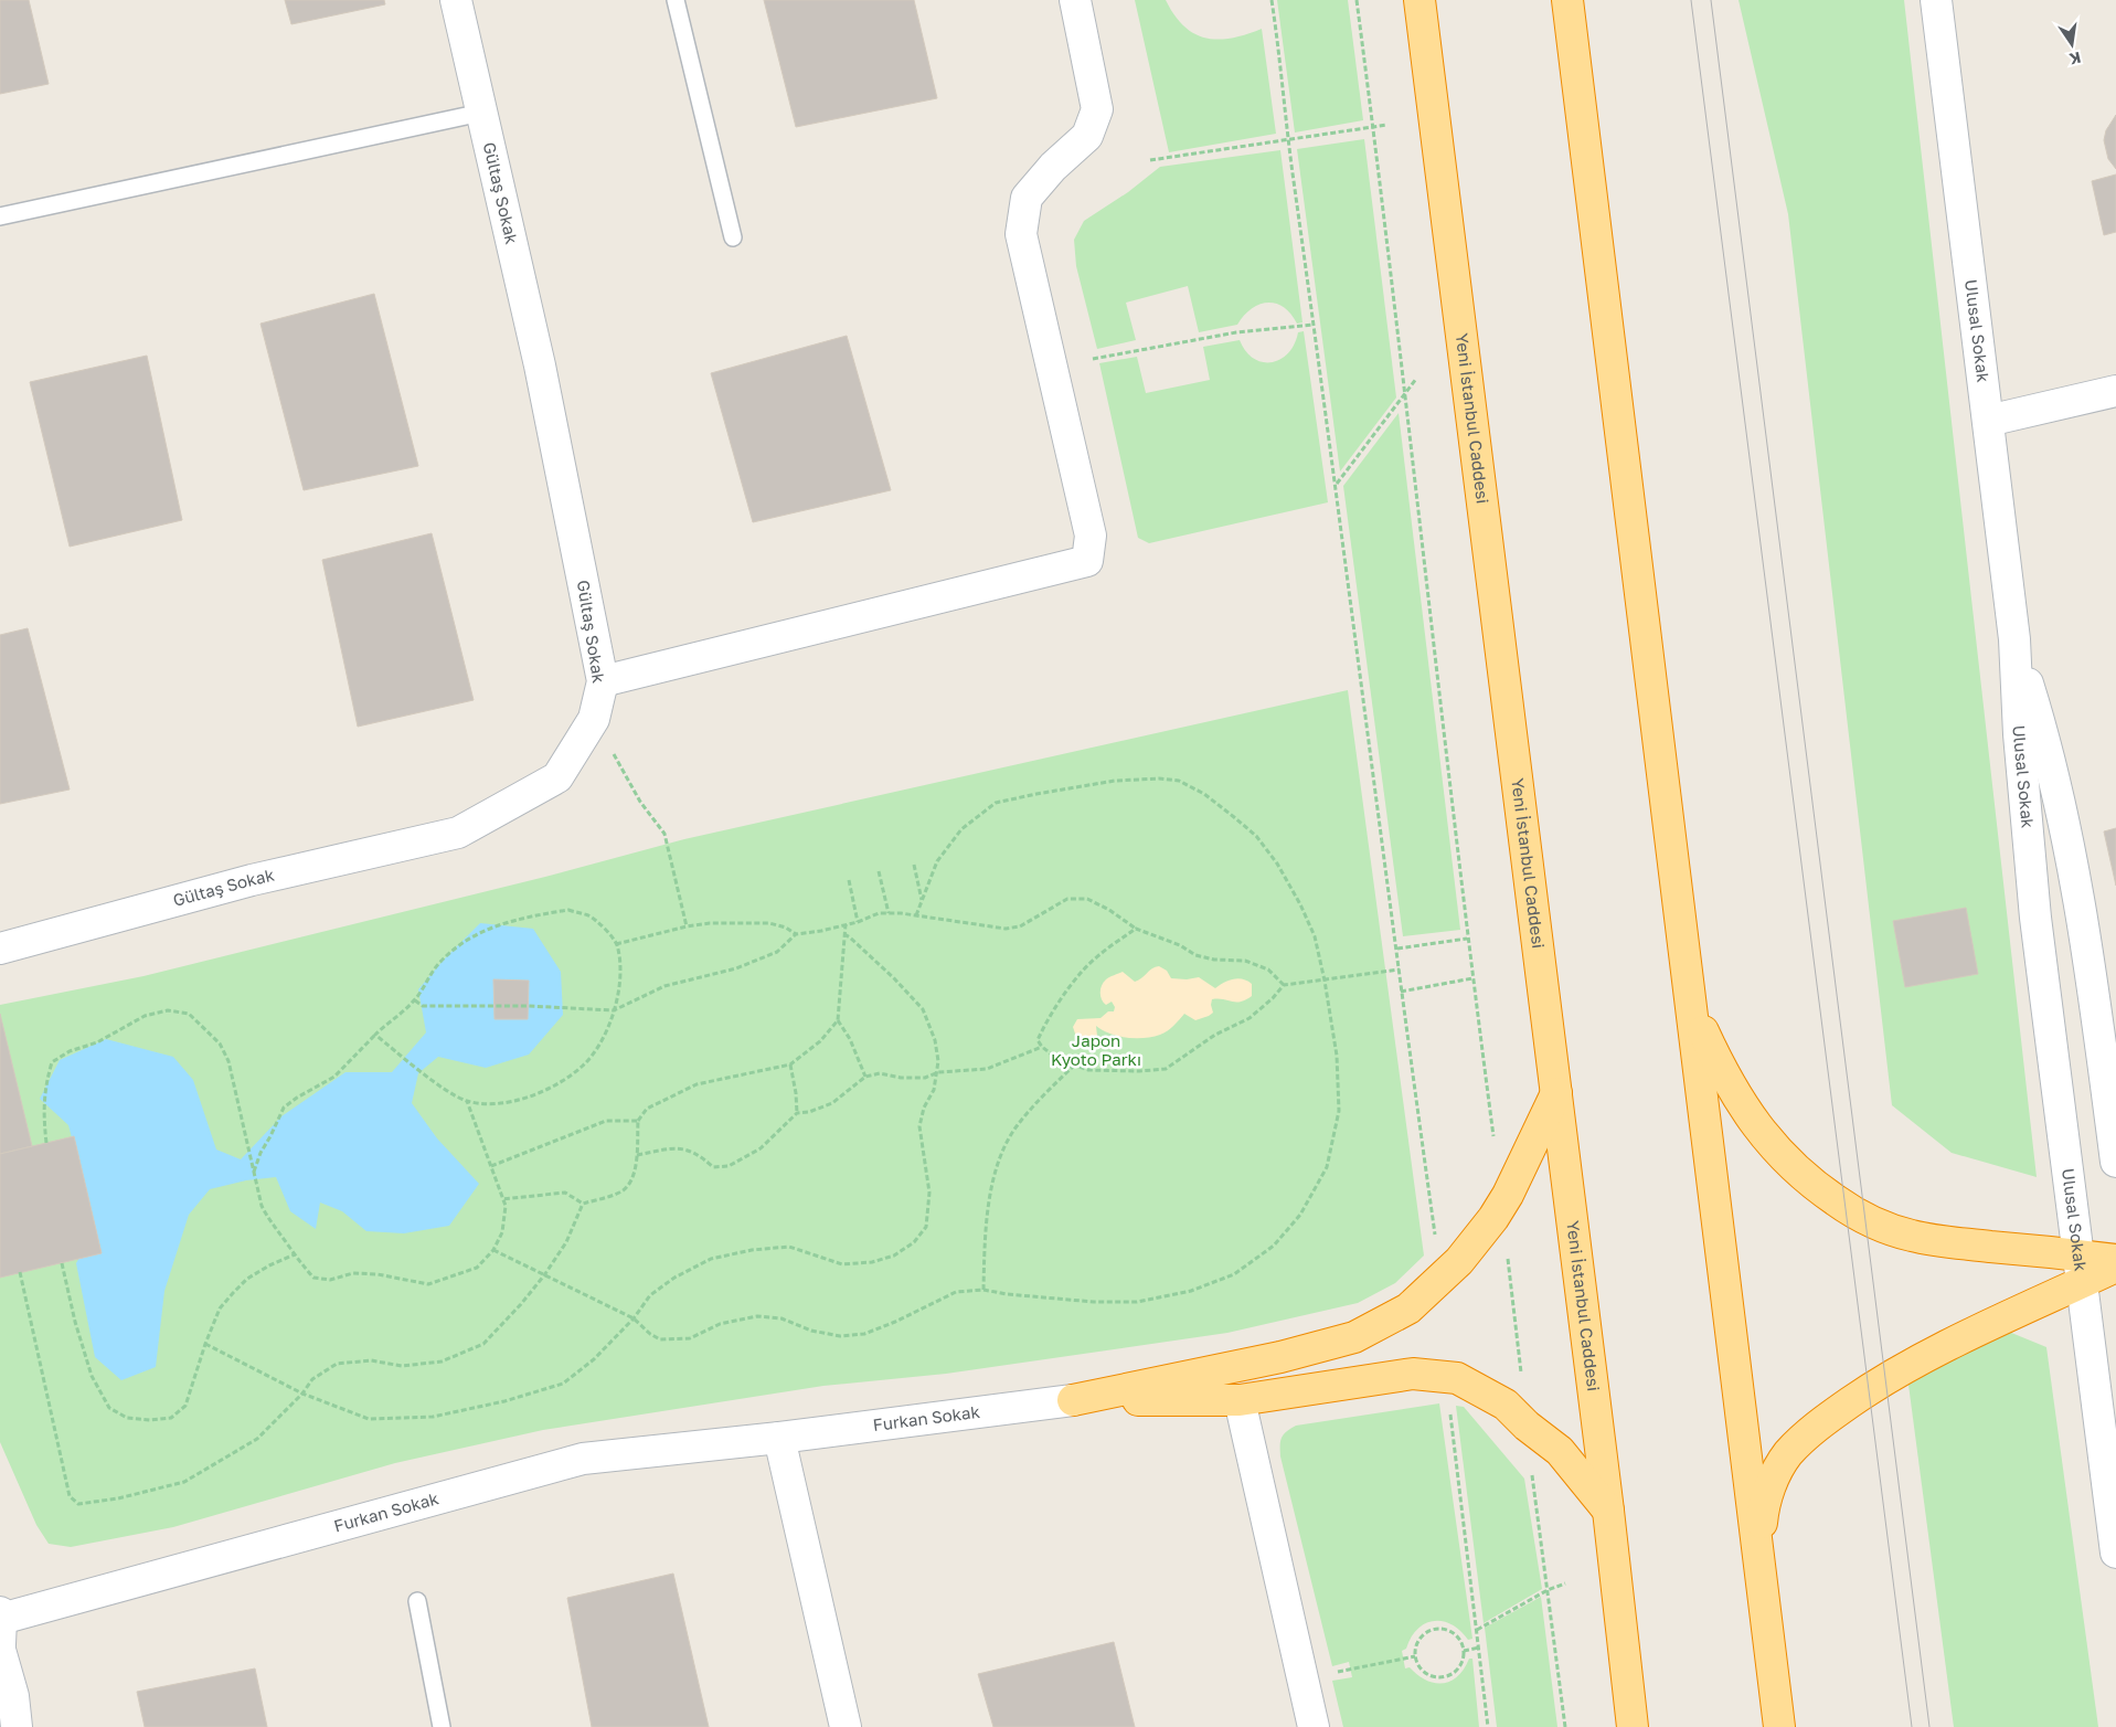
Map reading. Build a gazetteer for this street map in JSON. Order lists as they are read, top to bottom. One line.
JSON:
{"streets":{"highway":["Yeni İstanbul Caddesi"],"street":["Gültaş Sokak","Ulusal Sokak","Furkan Sokak"]},"parks":["Japon Kyoto Parkı"],"north":"bottom"}
